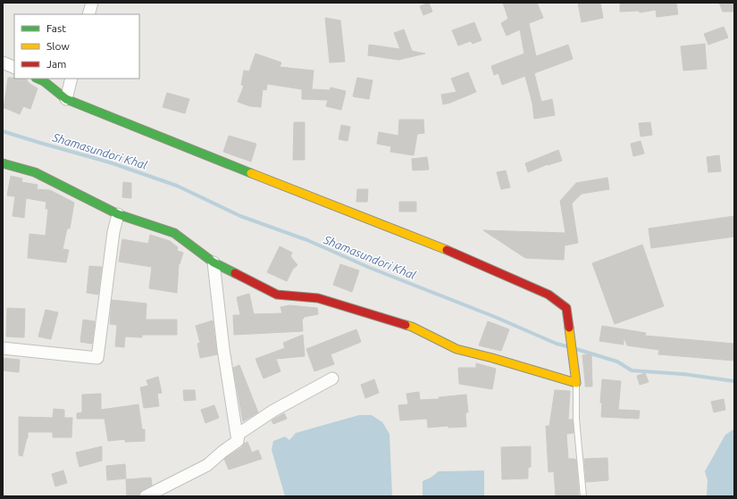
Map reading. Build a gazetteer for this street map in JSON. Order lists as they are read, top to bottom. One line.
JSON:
{"water":["Shamasundori Khal"],"legend":["Fast","Slow","Jam"]}
